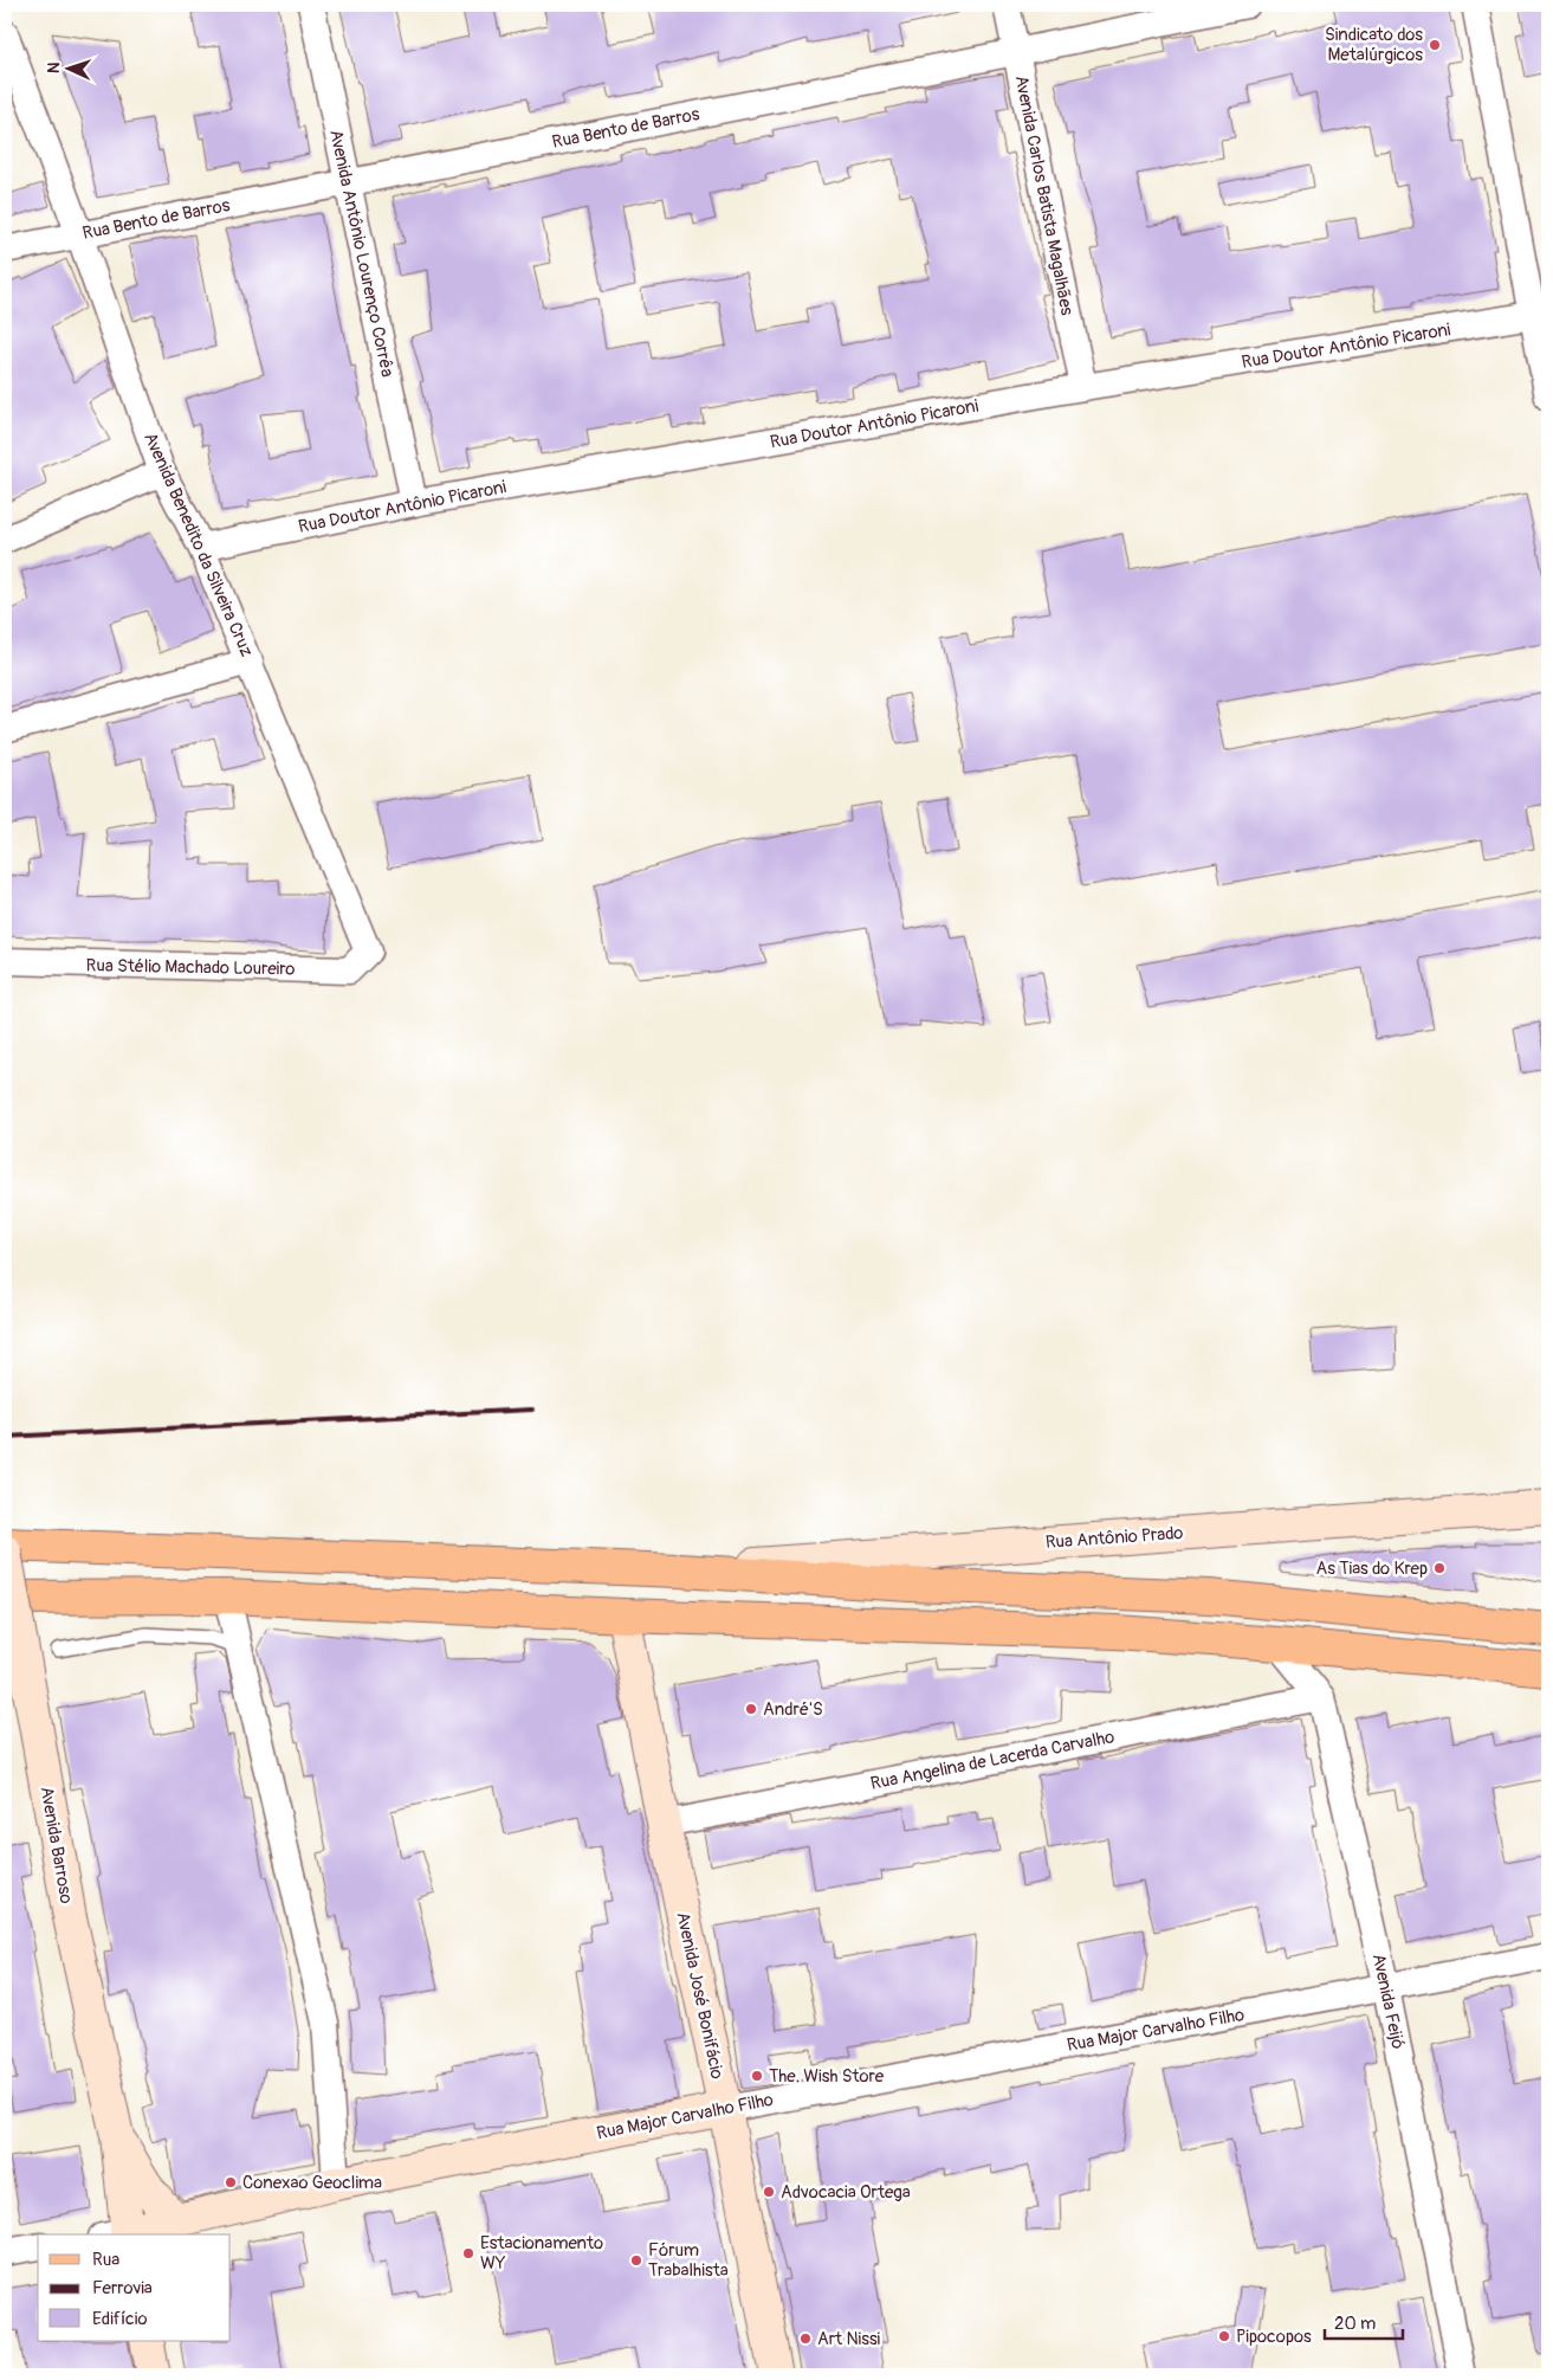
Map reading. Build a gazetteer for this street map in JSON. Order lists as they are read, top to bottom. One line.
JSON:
{"streets":{"street":["Rua Bento de Barros","Avenida Carlos Batista Magalhães","Avenida Antônio Lourenço Corrêa","Rua Doutor Antônio Picaroni","Avenida Benedito da Silveira Cruz","Rua Stélio Machado Loureiro","Rua Antônio Prado","Rua Angelina de Lacerda Carvalho","Avenida Barroso","Avenida José Bonifácio","Avenida Feijó","Rua Major Carvalho Filho"]},"crossings":[["Rua Bento de Barros","Avenida Carlos Batista Magalhães"],["Rua Bento de Barros","Avenida Antônio Lourenço Corrêa"],["Rua Bento de Barros","Avenida Benedito da Silveira Cruz"],["Avenida Carlos Batista Magalhães","Rua Doutor Antônio Picaroni"],["Avenida Antônio Lourenço Corrêa","Rua Doutor Antônio Picaroni"],["Rua Doutor Antônio Picaroni","Avenida Benedito da Silveira Cruz"],["Avenida Benedito da Silveira Cruz","Rua Stélio Machado Loureiro"],["Rua Angelina de Lacerda Carvalho","Avenida José Bonifácio"],["Rua Angelina de Lacerda Carvalho","Avenida Feijó"],["Avenida Barroso","Rua Major Carvalho Filho"],["Avenida José Bonifácio","Rua Major Carvalho Filho"],["Avenida Feijó","Rua Major Carvalho Filho"]],"places":["Sindicato dos Metalúrgicos","As Tias do Krep","André'S","The. Wish Store","Conexao Geoclima","Advocacia Ortega","Estacionamento WY","Fórum Trabalhista","Pipocopos","Art Nissi"],"legend":["Rua","Ferrovia","Edifício"],"scale_bar":"20 m","north":"left"}
